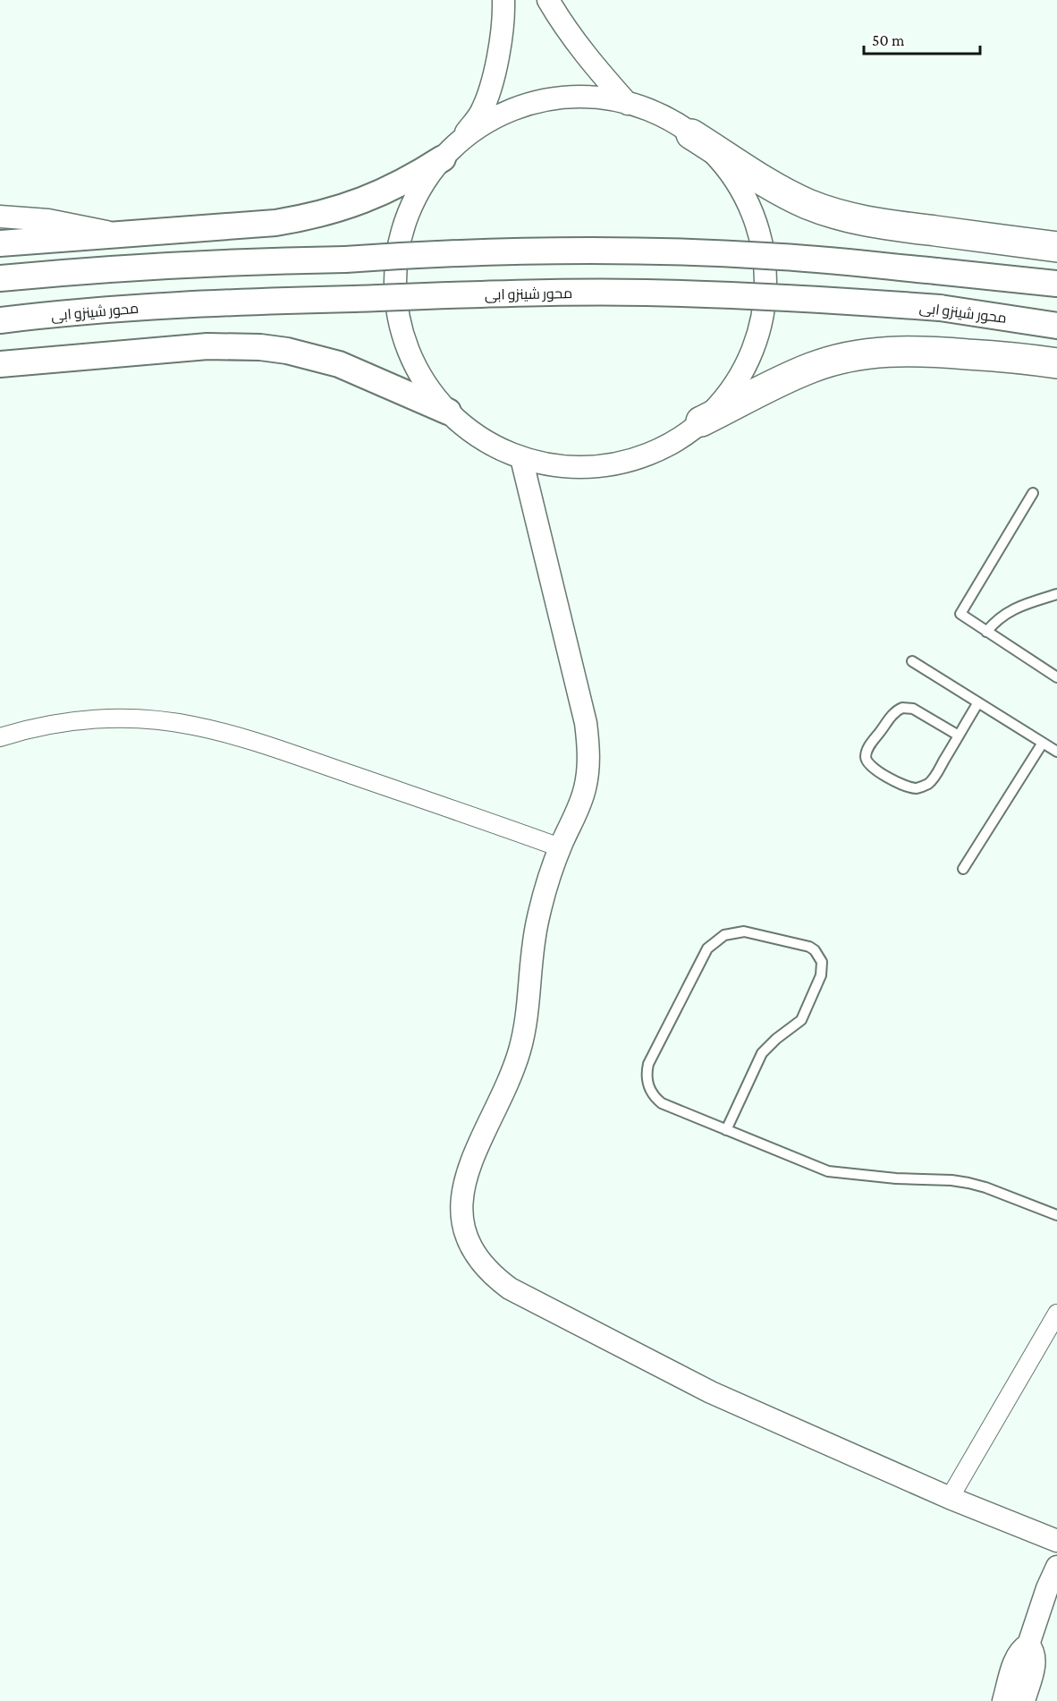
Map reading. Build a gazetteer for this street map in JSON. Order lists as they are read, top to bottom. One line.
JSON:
{"streets":{"main road":["محور شينزو ابى"]},"scale_bar":"50 m"}
